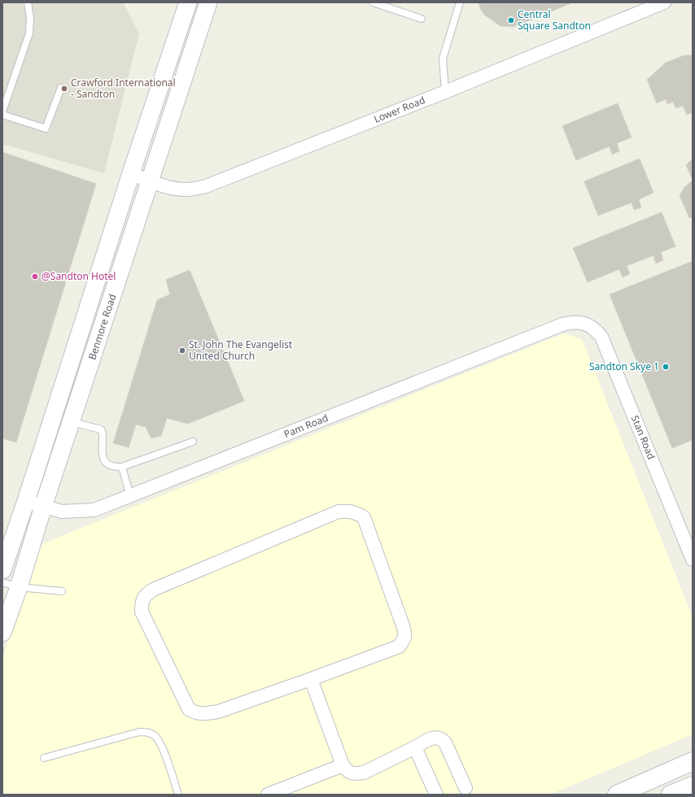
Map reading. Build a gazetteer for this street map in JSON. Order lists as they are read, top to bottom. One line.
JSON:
{"streets":{"street":["Lower Road","Benmore Road","Pam Road","Stan Road"]},"crossings":[["Lower Road","Benmore Road"],["Benmore Road","Pam Road"],["Pam Road","Stan Road"]],"places":["Central Square Sandton","Crawford International - Sandton","@Sandton Hotel","St. John The Evangelist United Church","Sandton Skye 1"]}
